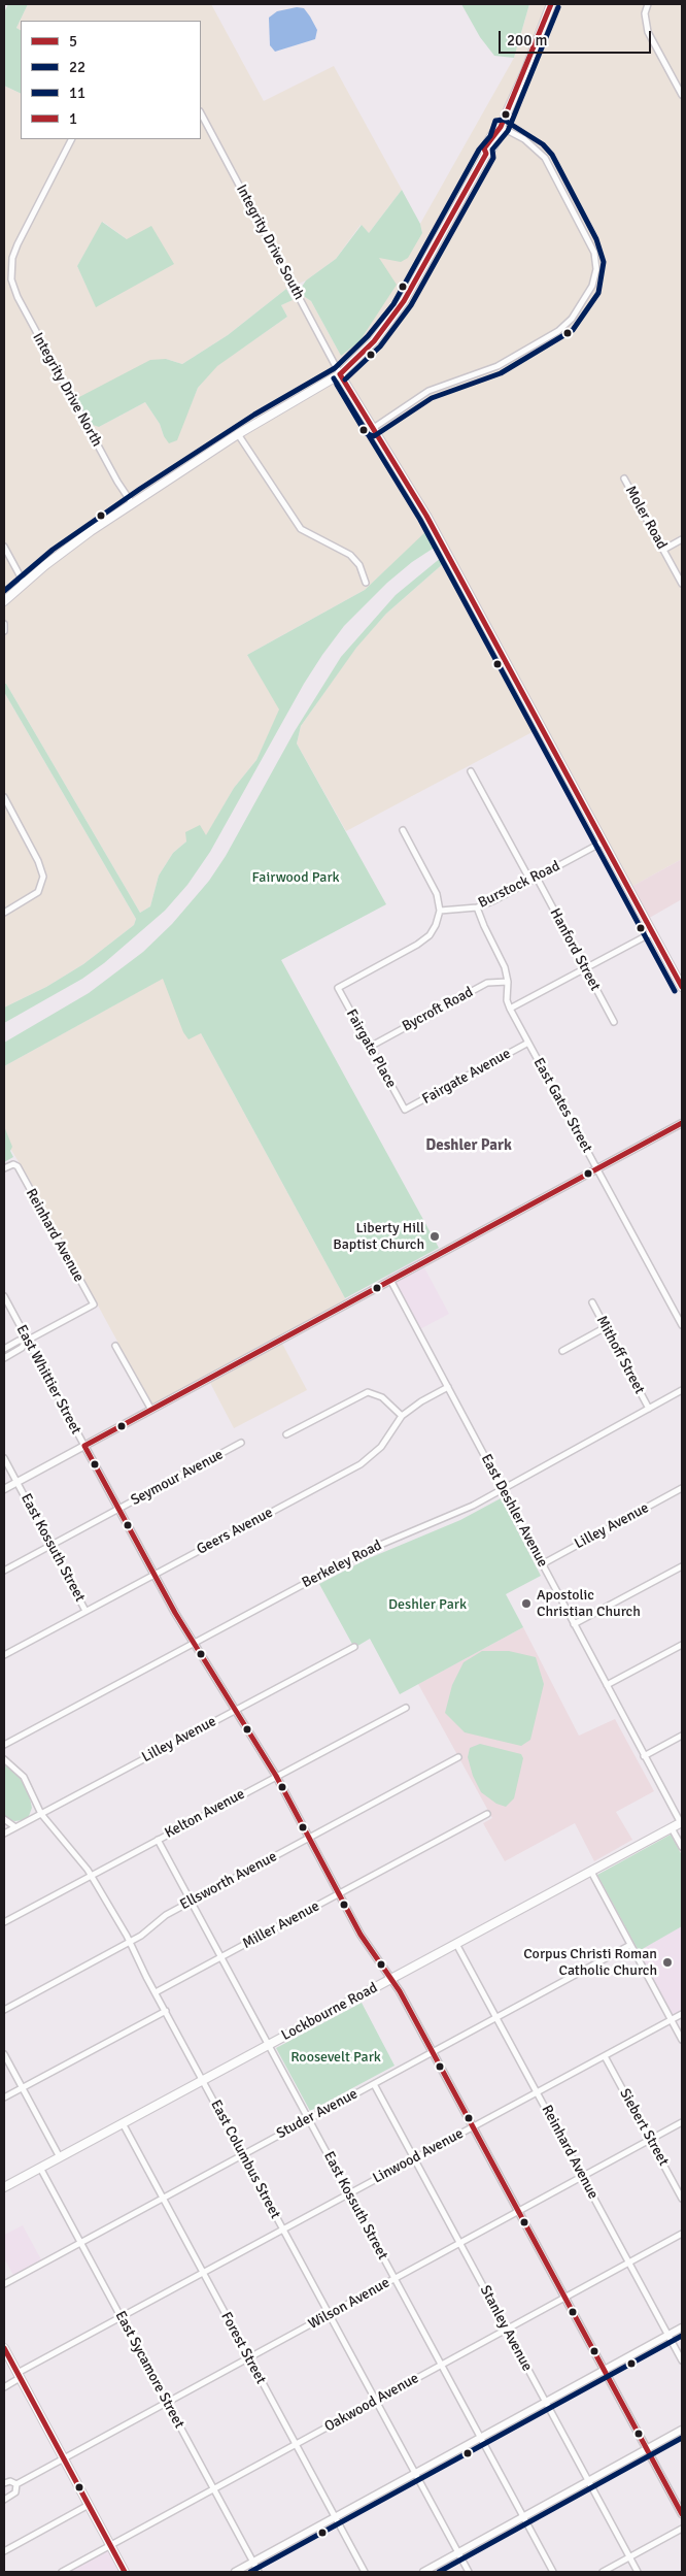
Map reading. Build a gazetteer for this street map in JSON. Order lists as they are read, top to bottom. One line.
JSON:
{"streets":{"main road":["Lockbourne Road"],"street":["Integrity Drive South","Integrity Drive North","Moler Road","Burstock Road","Hanford Street","Bycroft Road","Fairgate Place","Fairgate Avenue","East Gates Street","Reinhard Avenue","Mithoff Street","East Whittier Street","Seymour Avenue","East Deshler Avenue","Lilley Avenue","Geers Avenue","East Kossuth Street","Berkeley Road","Kelton Avenue","Ellsworth Avenue","Miller Avenue","Studer Avenue","Siebert Street","Linwood Avenue","East Columbus Street","Wilson Avenue","Stanley Avenue","Forest Street","East Sycamore Street","Oakwood Avenue"]},"crossings":[["Burstock Road","Hanford Street"],["Burstock Road","Fairgate Place"],["Burstock Road","East Gates Street"],["Bycroft Road","Fairgate Place"],["Bycroft Road","East Gates Street"],["Fairgate Place","Fairgate Avenue"],["Fairgate Avenue","East Gates Street"],["Reinhard Avenue","East Whittier Street"],["Reinhard Avenue","Lockbourne Road"],["Reinhard Avenue","Studer Avenue"],["Reinhard Avenue","Linwood Avenue"],["Reinhard Avenue","Wilson Avenue"],["Reinhard Avenue","Oakwood Avenue"],["Mithoff Street","Berkeley Road"],["East Whittier Street","Seymour Avenue"],["East Whittier Street","Lilley Avenue"],["East Whittier Street","Geers Avenue"],["East Whittier Street","Berkeley Road"],["East Whittier Street","Kelton Avenue"],["East Whittier Street","Ellsworth Avenue"],["East Whittier Street","Miller Avenue"],["East Whittier Street","Lockbourne Road"],["East Whittier Street","Studer Avenue"],["East Whittier Street","Linwood Avenue"],["East Whittier Street","Wilson Avenue"],["East Whittier Street","Oakwood Avenue"],["Seymour Avenue","East Kossuth Street"],["East Deshler Avenue","Lilley Avenue"],["East Deshler Avenue","Geers Avenue"],["East Deshler Avenue","Berkeley Road"],["East Deshler Avenue","Lockbourne Road"],["Lilley Avenue","East Columbus Street"],["Geers Avenue","East Kossuth Street"],["East Kossuth Street","Kelton Avenue"],["East Kossuth Street","Ellsworth Avenue"],["East Kossuth Street","Miller Avenue"],["East Kossuth Street","Lockbourne Road"],["East Kossuth Street","Studer Avenue"],["East Kossuth Street","Linwood Avenue"],["East Kossuth Street","Wilson Avenue"],["East Kossuth Street","Oakwood Avenue"],["Kelton Avenue","East Columbus Street"],["Ellsworth Avenue","East Columbus Street"],["Miller Avenue","East Columbus Street"],["Lockbourne Road","East Columbus Street"],["Lockbourne Road","Forest Street"],["Lockbourne Road","East Sycamore Street"],["Studer Avenue","East Columbus Street"],["Studer Avenue","Stanley Avenue"],["Studer Avenue","Forest Street"],["Studer Avenue","East Sycamore Street"],["Siebert Street","Linwood Avenue"],["Siebert Street","Wilson Avenue"],["Linwood Avenue","East Columbus Street"],["Linwood Avenue","Stanley Avenue"],["Linwood Avenue","Forest Street"],["Linwood Avenue","East Sycamore Street"],["East Columbus Street","Wilson Avenue"],["East Columbus Street","Oakwood Avenue"],["Wilson Avenue","Stanley Avenue"],["Wilson Avenue","Forest Street"],["Wilson Avenue","East Sycamore Street"],["Stanley Avenue","Oakwood Avenue"],["Forest Street","Oakwood Avenue"],["East Sycamore Street","Oakwood Avenue"]],"districts":["Deshler Park"],"parks":["Fairwood Park","Deshler Park","Roosevelt Park"],"places":["Liberty Hill Baptist Church","Apostolic Christian Church","Corpus Christi Roman Catholic Church"],"lines":["transit line 5","transit line 22","transit line 11","transit line 1"],"legend":["5","22","11","1"],"scale_bar":"200 m"}
